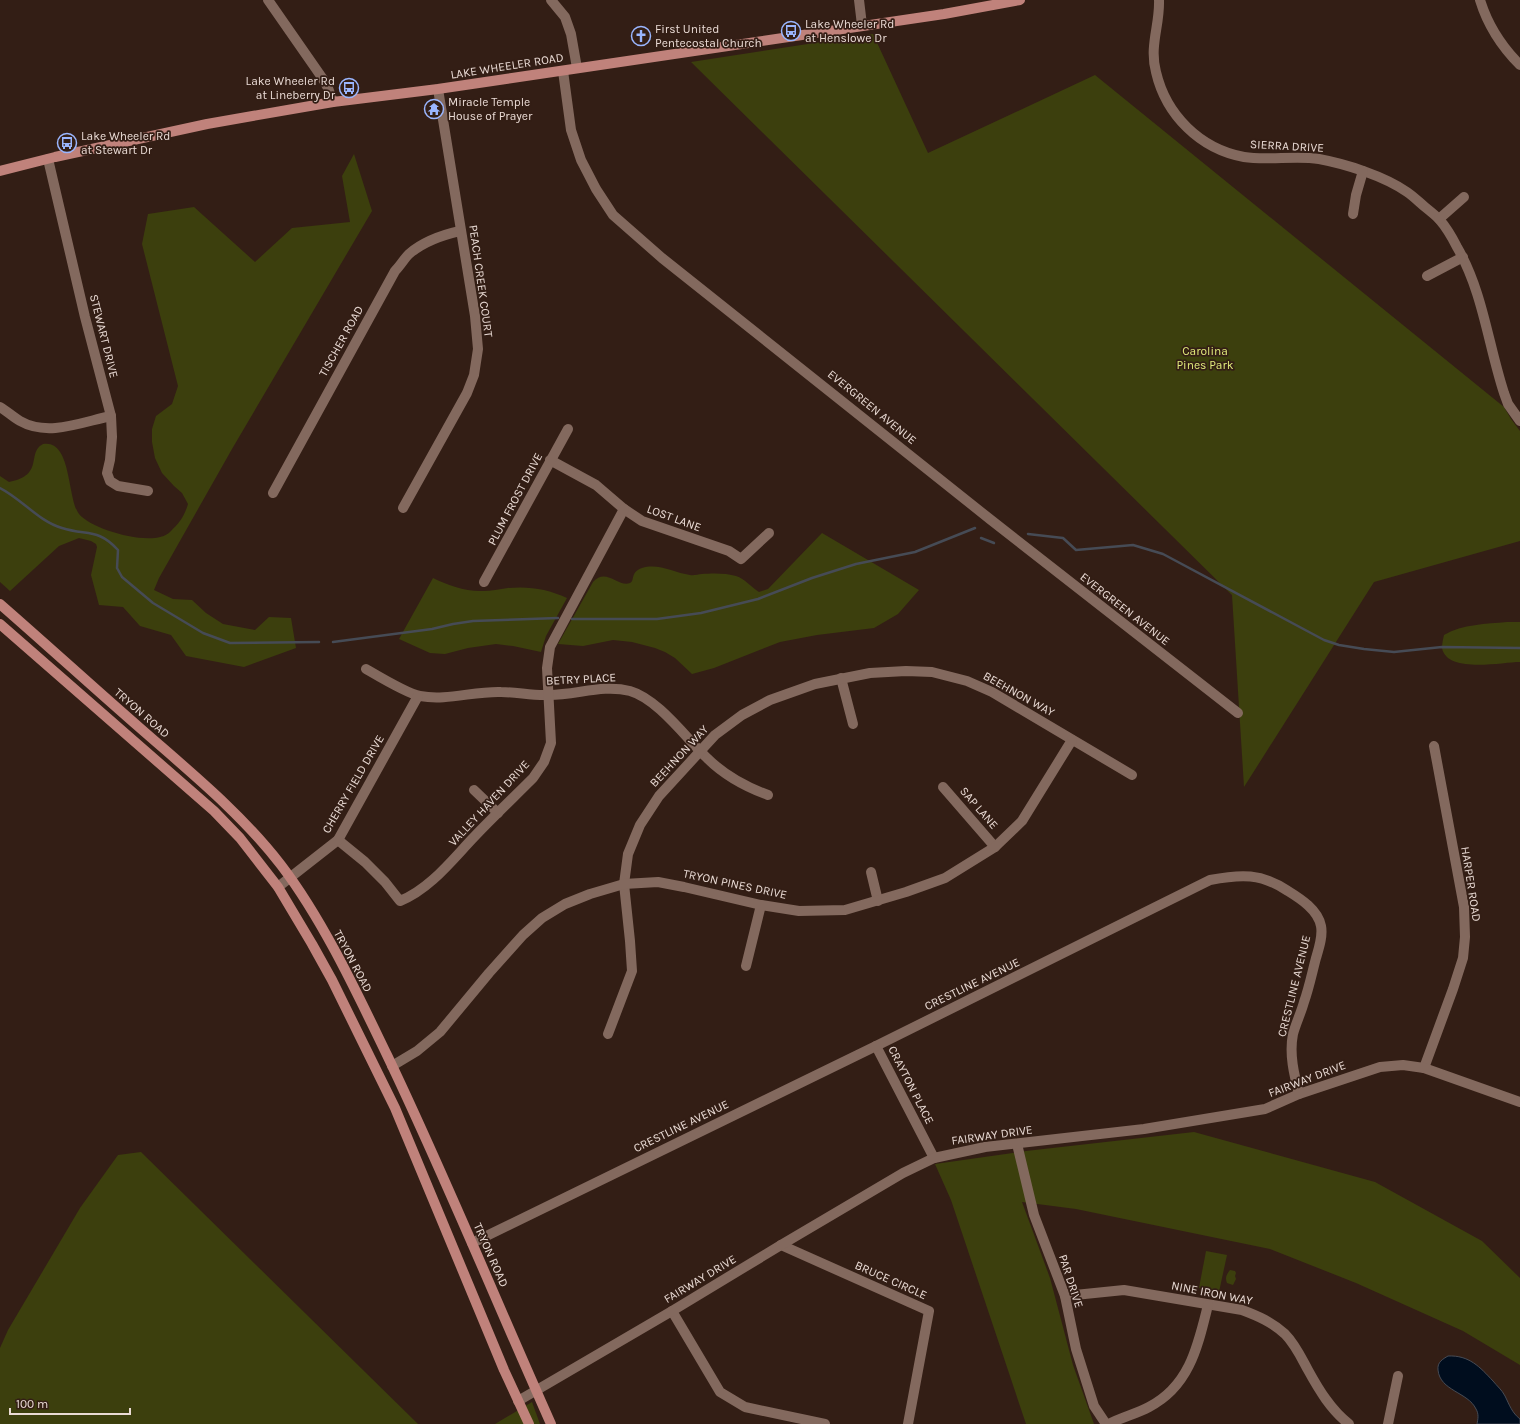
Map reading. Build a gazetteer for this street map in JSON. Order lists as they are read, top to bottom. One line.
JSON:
{"streets":{"main road":["LAKE WHEELER ROAD","TRYON ROAD"],"street":["SIERRA DRIVE","PEACH CREEK COURT","STEWART DRIVE","TISCHER ROAD","EVERGREEN AVENUE","PLUM FROST DRIVE","LOST LANE","BETRY PLACE","BEEHNON WAY","CHERRY FIELD DRIVE","VALLEY HAVEN DRIVE","SAP LANE","TRYON PINES DRIVE","HARPER ROAD","CRESTLINE AVENUE","FAIRWAY DRIVE","CRAYTON PLACE","BRUCE CIRCLE","PAR DRIVE","NINE IRON WAY"]},"crossings":[["LAKE WHEELER ROAD","PEACH CREEK COURT"],["LAKE WHEELER ROAD","STEWART DRIVE"],["LAKE WHEELER ROAD","EVERGREEN AVENUE"],["PEACH CREEK COURT","TISCHER ROAD"],["PLUM FROST DRIVE","LOST LANE"],["LOST LANE","VALLEY HAVEN DRIVE"],["BETRY PLACE","BEEHNON WAY"],["BETRY PLACE","CHERRY FIELD DRIVE"],["BETRY PLACE","VALLEY HAVEN DRIVE"],["BEEHNON WAY","TRYON PINES DRIVE"],["TRYON ROAD","CHERRY FIELD DRIVE"],["TRYON ROAD","TRYON PINES DRIVE"],["TRYON ROAD","CRESTLINE AVENUE"],["TRYON ROAD","FAIRWAY DRIVE"],["CHERRY FIELD DRIVE","VALLEY HAVEN DRIVE"],["SAP LANE","TRYON PINES DRIVE"],["HARPER ROAD","FAIRWAY DRIVE"],["CRESTLINE AVENUE","FAIRWAY DRIVE"],["CRESTLINE AVENUE","CRAYTON PLACE"],["FAIRWAY DRIVE","CRAYTON PLACE"],["FAIRWAY DRIVE","BRUCE CIRCLE"],["FAIRWAY DRIVE","PAR DRIVE"],["PAR DRIVE","NINE IRON WAY"]],"parks":["Carolina Pines Park"],"places":{"bus stop":["Lake Wheeler Rd at Henslowe Dr","Lake Wheeler Rd at Lineberry Dr","Lake Wheeler Rd at Stewart Dr"],"church":["First United Pentecostal Church"],"temple":["Miracle Temple House of Prayer"]},"scale_bar":"100 m"}
